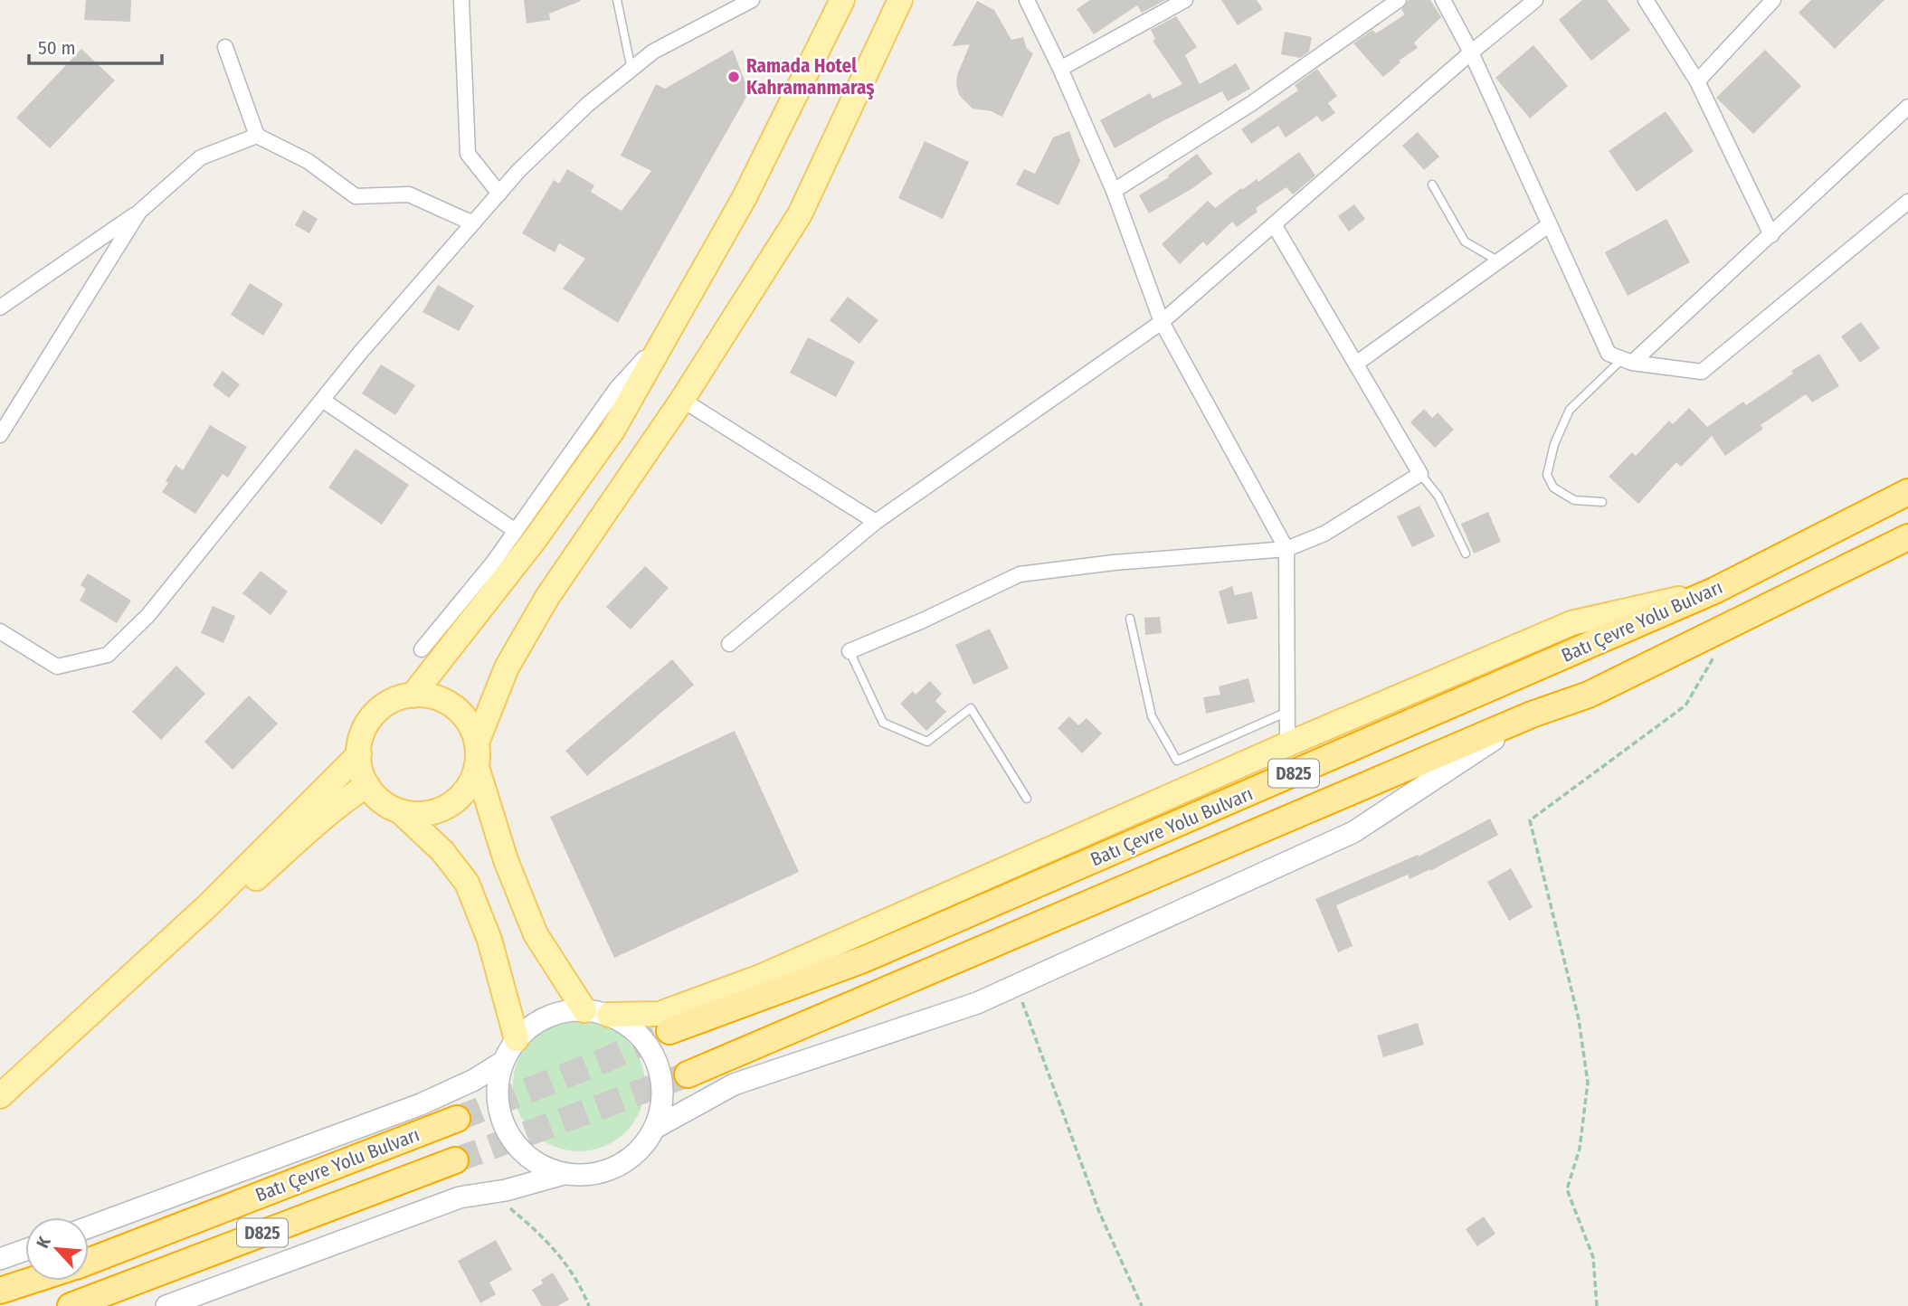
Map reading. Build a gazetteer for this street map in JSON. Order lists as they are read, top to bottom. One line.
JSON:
{"streets":{"highway":["Batı Çevre Yolu Bulvarı","D825"]},"places":["Ramada Hotel Kahramanmaraş"],"scale_bar":"50 m","north":"top left"}
